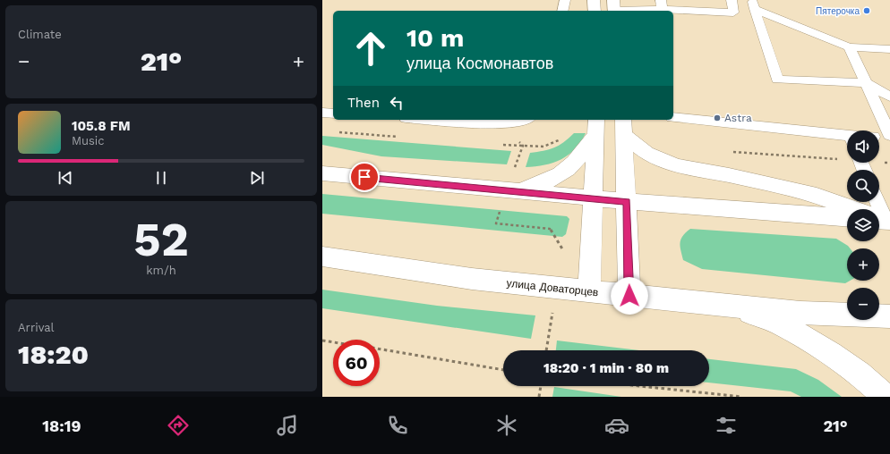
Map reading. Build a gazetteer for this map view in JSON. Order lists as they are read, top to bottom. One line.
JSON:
{"streets":{"main road":["улица Доваторцев"]},"places":["Пятерочка","Astra"],"page":{"tile":["Climate",["52","km/h"],["Arrival","18:20"]],"turn":["10 m","улица Космонавтов"],"heat":["−","21°","+"],"then":"Then","song":["105.8 FM","Music"],"map_buttons":["+","−"],"limit":"60","trip":"18:20 · 1 min · 80 m","tabs":["18:19","21°"]}}
